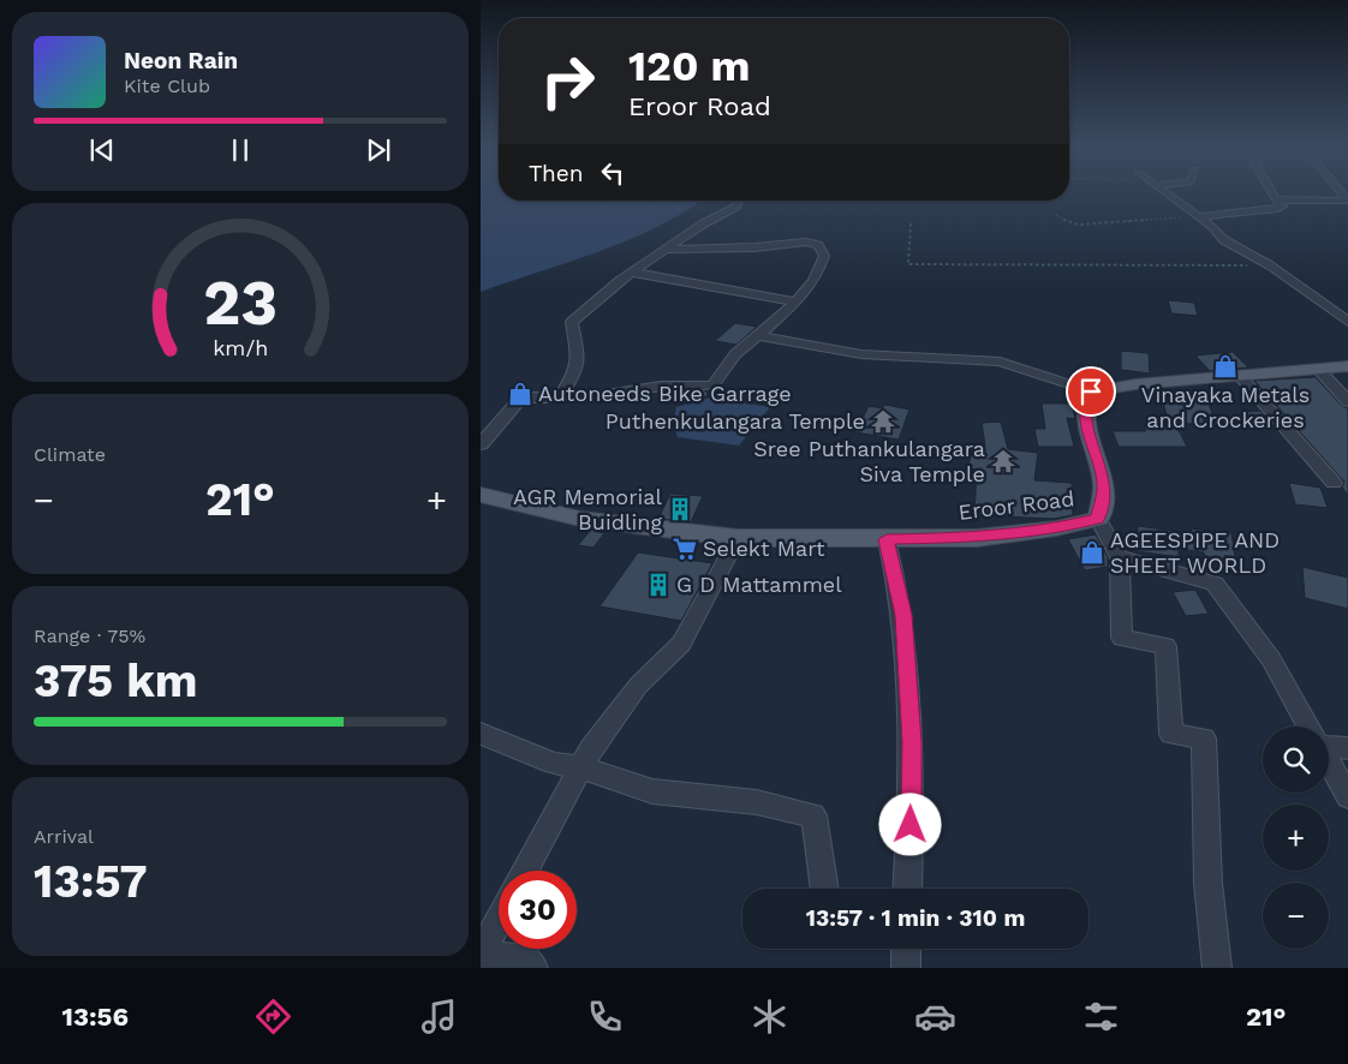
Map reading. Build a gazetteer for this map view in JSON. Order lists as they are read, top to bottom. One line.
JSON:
{"streets":{"main road":["Eroor Road"]},"places":{"shop":["Vinayaka Metals and Crockeries","Autoneeds Bike Garrage","AGEESPIPE AND SHEET WORLD"],"temple":["Puthenkulangara Temple","Sree Puthankulangara Siva Temple"],"building":["AGR Memorial Buidling","G D Mattammel"],"supermarket":["Selekt Mart"]},"page":{"turn":["120 m","Eroor Road"],"song":["Neon Rain","Kite Club"],"then":"Then","tile":["Climate",["Range · 75%","375 km"],["Arrival","13:57"]],"heat":["−","21°","+"],"map_buttons":["+","−"],"limit":"30","trip":"13:57 · 1 min · 310 m","tabs":["13:56","21°"],"gauge":["23","km/h"]}}
